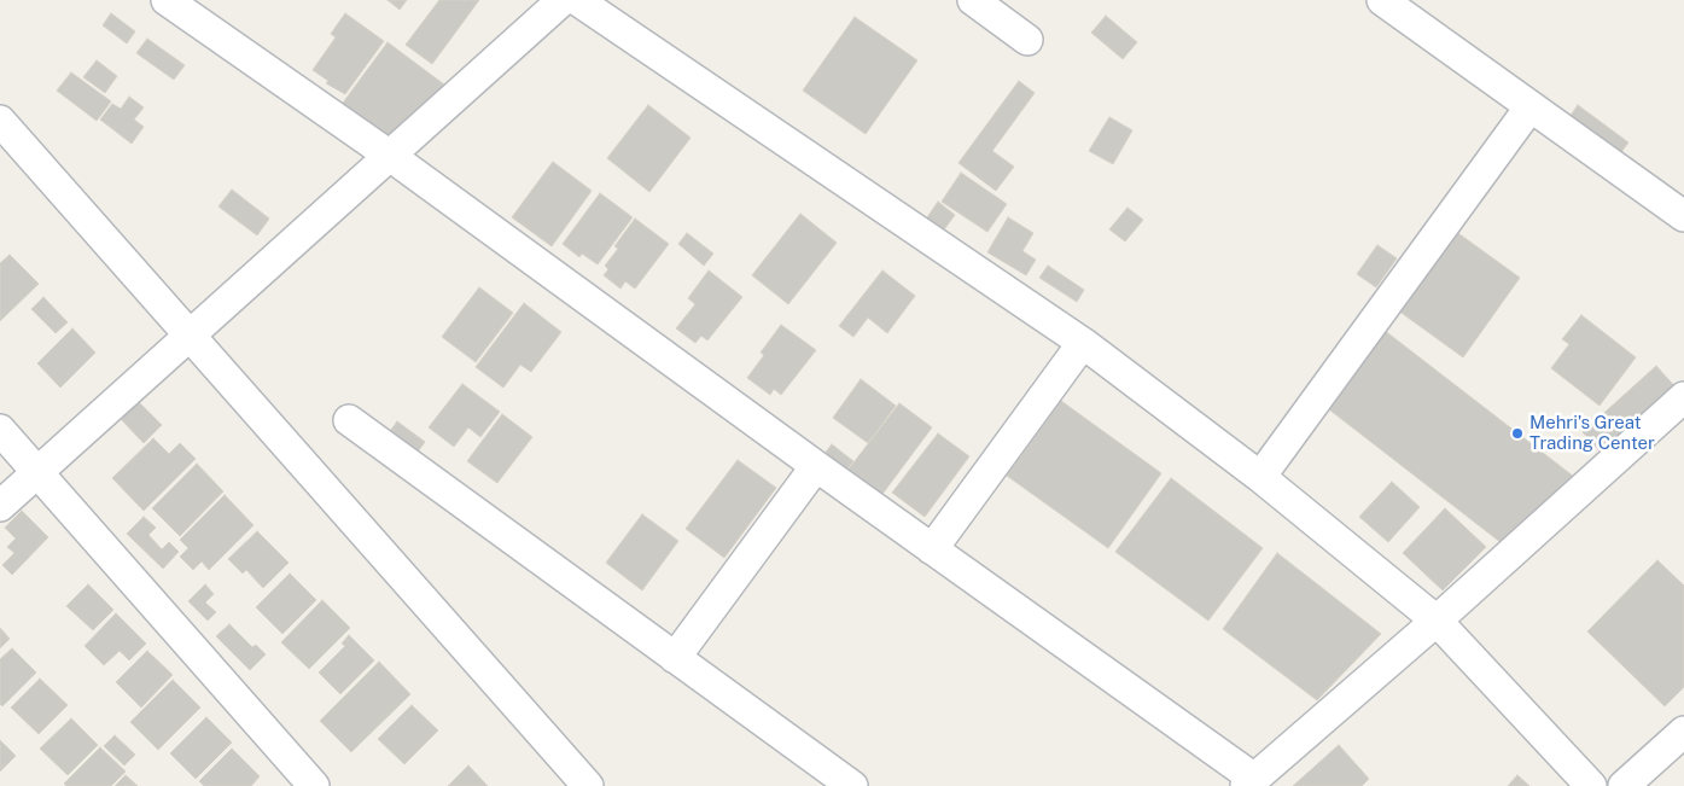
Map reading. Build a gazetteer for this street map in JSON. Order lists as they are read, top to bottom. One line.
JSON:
{"places":["Mehri's Great Trading Center"]}
